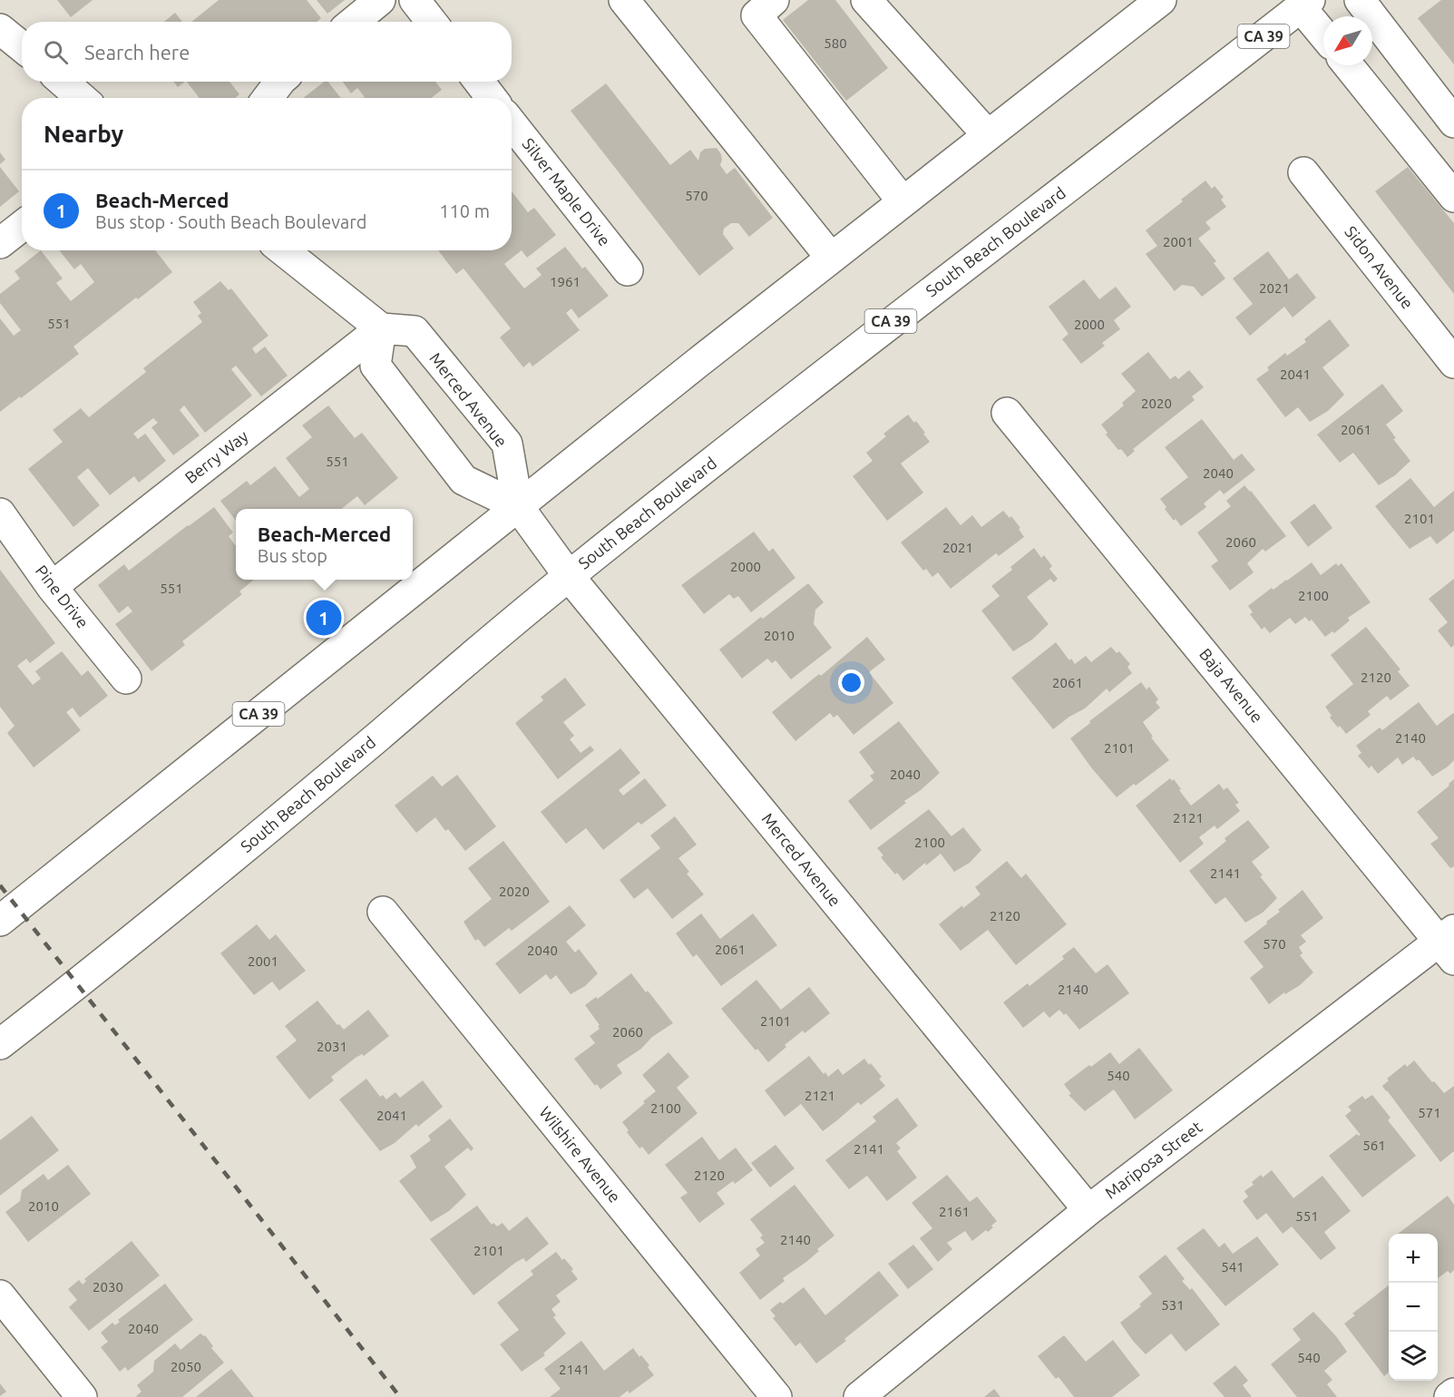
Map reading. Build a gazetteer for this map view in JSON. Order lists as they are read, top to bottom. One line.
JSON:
{"streets":{"street":["CA 39","Silver Maple Drive","South Beach Boulevard","Sidon Avenue","Merced Avenue","Berry Way","Pine Drive","Baja Avenue","Wilshire Avenue","Mariposa Street"]},"crossings":[["CA 39","Merced Avenue"],["South Beach Boulevard","Merced Avenue"],["Merced Avenue","Berry Way"],["Merced Avenue","Mariposa Street"],["Berry Way","Pine Drive"],["Baja Avenue","Mariposa Street"]],"house_numbers":["580","570","2001","1961","2021","551","2000","2041","2020","2061","551","2040","2101","2060","2021","2000","551","2100","2010","2120","2061","2140","2101","2040","2121","2100","2141","2020","2120","570","2061","2040","2001","2140","2101","2060","2031","540","2121","2100","571","2041","561","2141","2120","2010","2161","551","2140","2101","541","2030","531","2040","540","2050","2141"],"north":"bottom left","page":{"search":"Search here","heading":"Nearby","list":[{"mark":"1","name":"Beach-Merced","note":"Bus stop · South Beach Boulevard","value":"110 m"}],"popup":["Beach-Merced","Bus stop"],"pins":"1","map_buttons":["+","−"]}}
